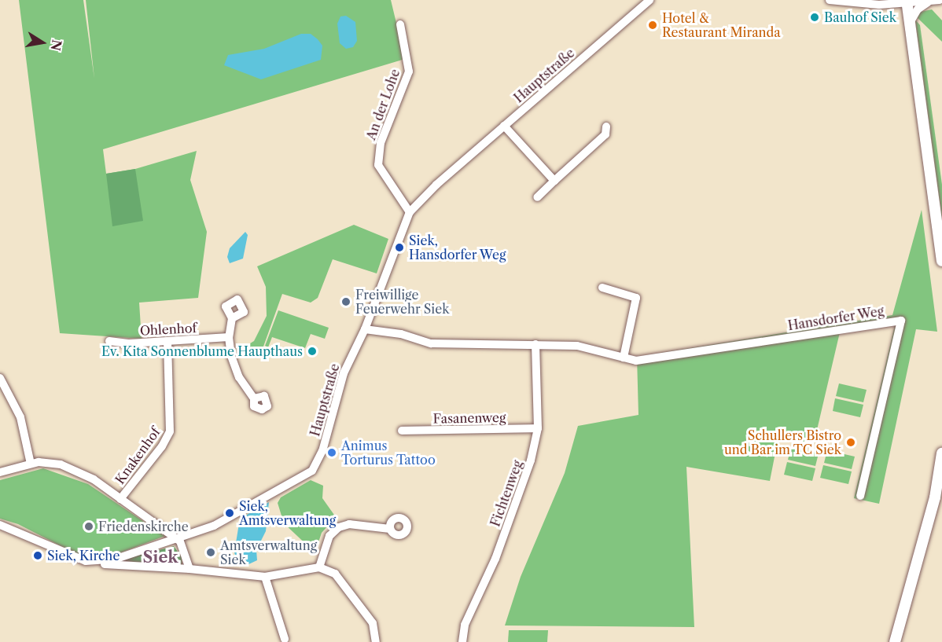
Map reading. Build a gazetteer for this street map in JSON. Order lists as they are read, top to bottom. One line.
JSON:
{"streets":{"street":["Hauptstraße","An der Lohe","Hansdorfer Weg","Ohlenhof","Fasanenweg","Knakenhof","Fichtenweg"]},"crossings":[["Hauptstraße","An der Lohe"],["Hauptstraße","Hansdorfer Weg"],["Hansdorfer Weg","Fichtenweg"],["Ohlenhof","Knakenhof"],["Fasanenweg","Fichtenweg"]],"districts":["Siek"],"places":["Bauhof Siek","Hotel & Restaurant Miranda","Siek, Hansdorfer Weg","Freiwillige Feuerwehr Siek","Ev. Kita Sonnenblume Haupthaus","Schullers Bistro und Bar im TC Siek","Animus Torturus Tattoo","Siek, Amtsverwaltung","Friedenskirche","Amtsverwaltung Siek","Siek, Kirche"],"north":"right"}
